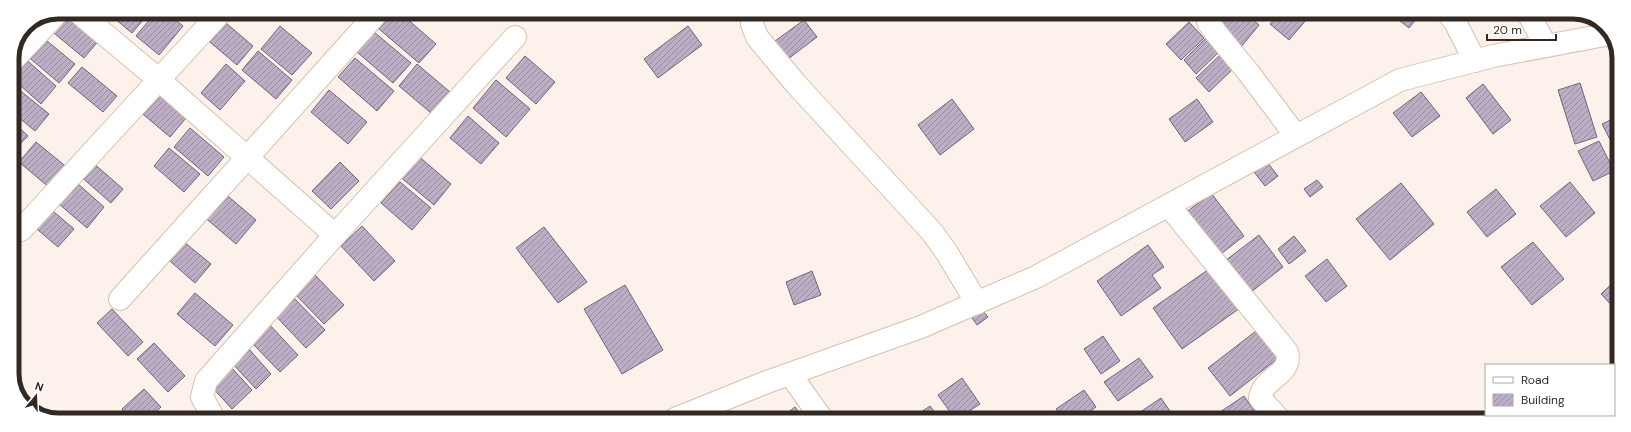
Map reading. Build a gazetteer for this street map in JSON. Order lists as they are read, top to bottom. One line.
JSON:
{"legend":["Road","Building"],"scale_bar":"20 m","north":"top"}
